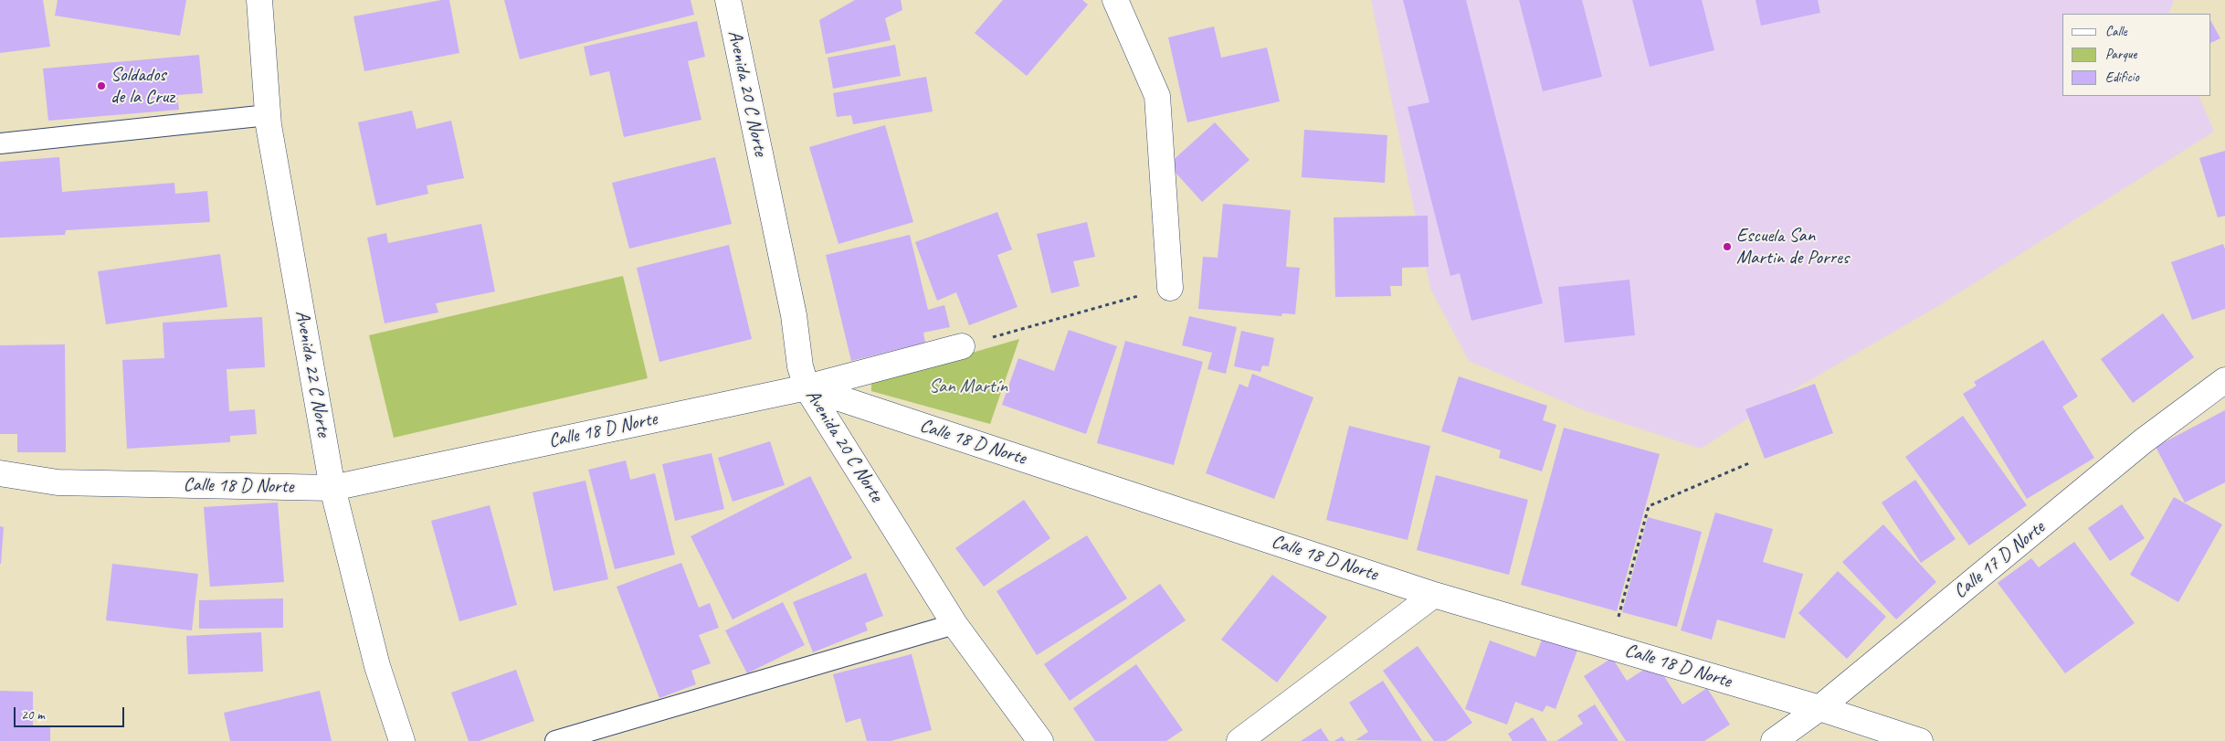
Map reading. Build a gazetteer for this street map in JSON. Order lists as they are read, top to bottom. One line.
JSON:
{"streets":{"street":["Avenida 20 C Norte","Avenida 22 C Norte","Calle 18 D Norte","Calle 17 D Norte"]},"crossings":[["Avenida 20 C Norte","Calle 18 D Norte"],["Avenida 22 C Norte","Calle 18 D Norte"],["Calle 18 D Norte","Calle 17 D Norte"]],"parks":["San Martín"],"places":["Soldados de la Cruz","Escuela San Martin de Porres"],"legend":["Calle","Parque","Edificio"],"scale_bar":"20 m"}
